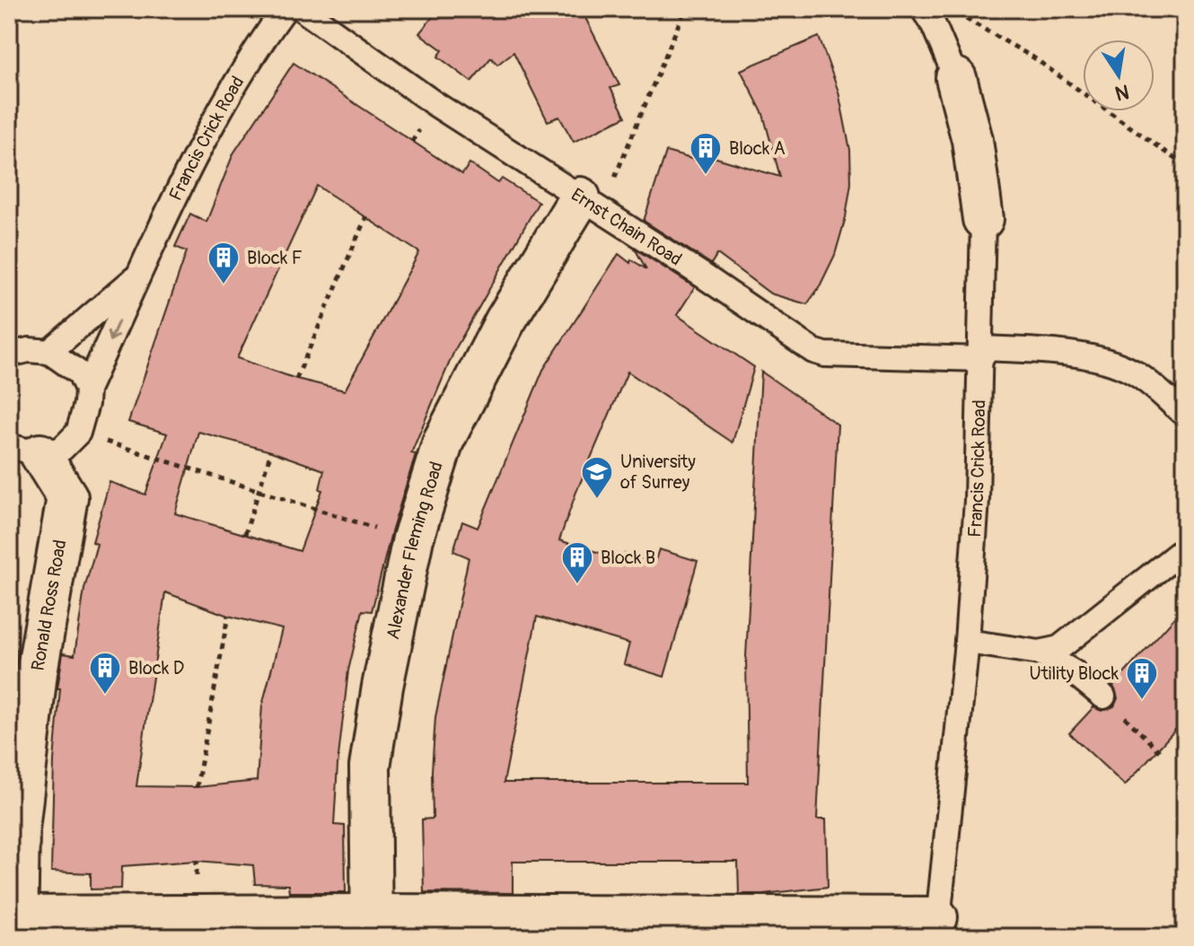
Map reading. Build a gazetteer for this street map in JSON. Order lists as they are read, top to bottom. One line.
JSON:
{"streets":{"street":["Francis Crick Road","Alexander Fleming Road","Ronald Ross Road"],"lane":["Ernst Chain Road"]},"crossings":[["Francis Crick Road","Ernst Chain Road"],["Ernst Chain Road","Alexander Fleming Road"]],"places":{"building":["Block A","Block F","Block B","Block D","Utility Block"],"school or university":["University of Surrey"]},"north":"bottom"}
